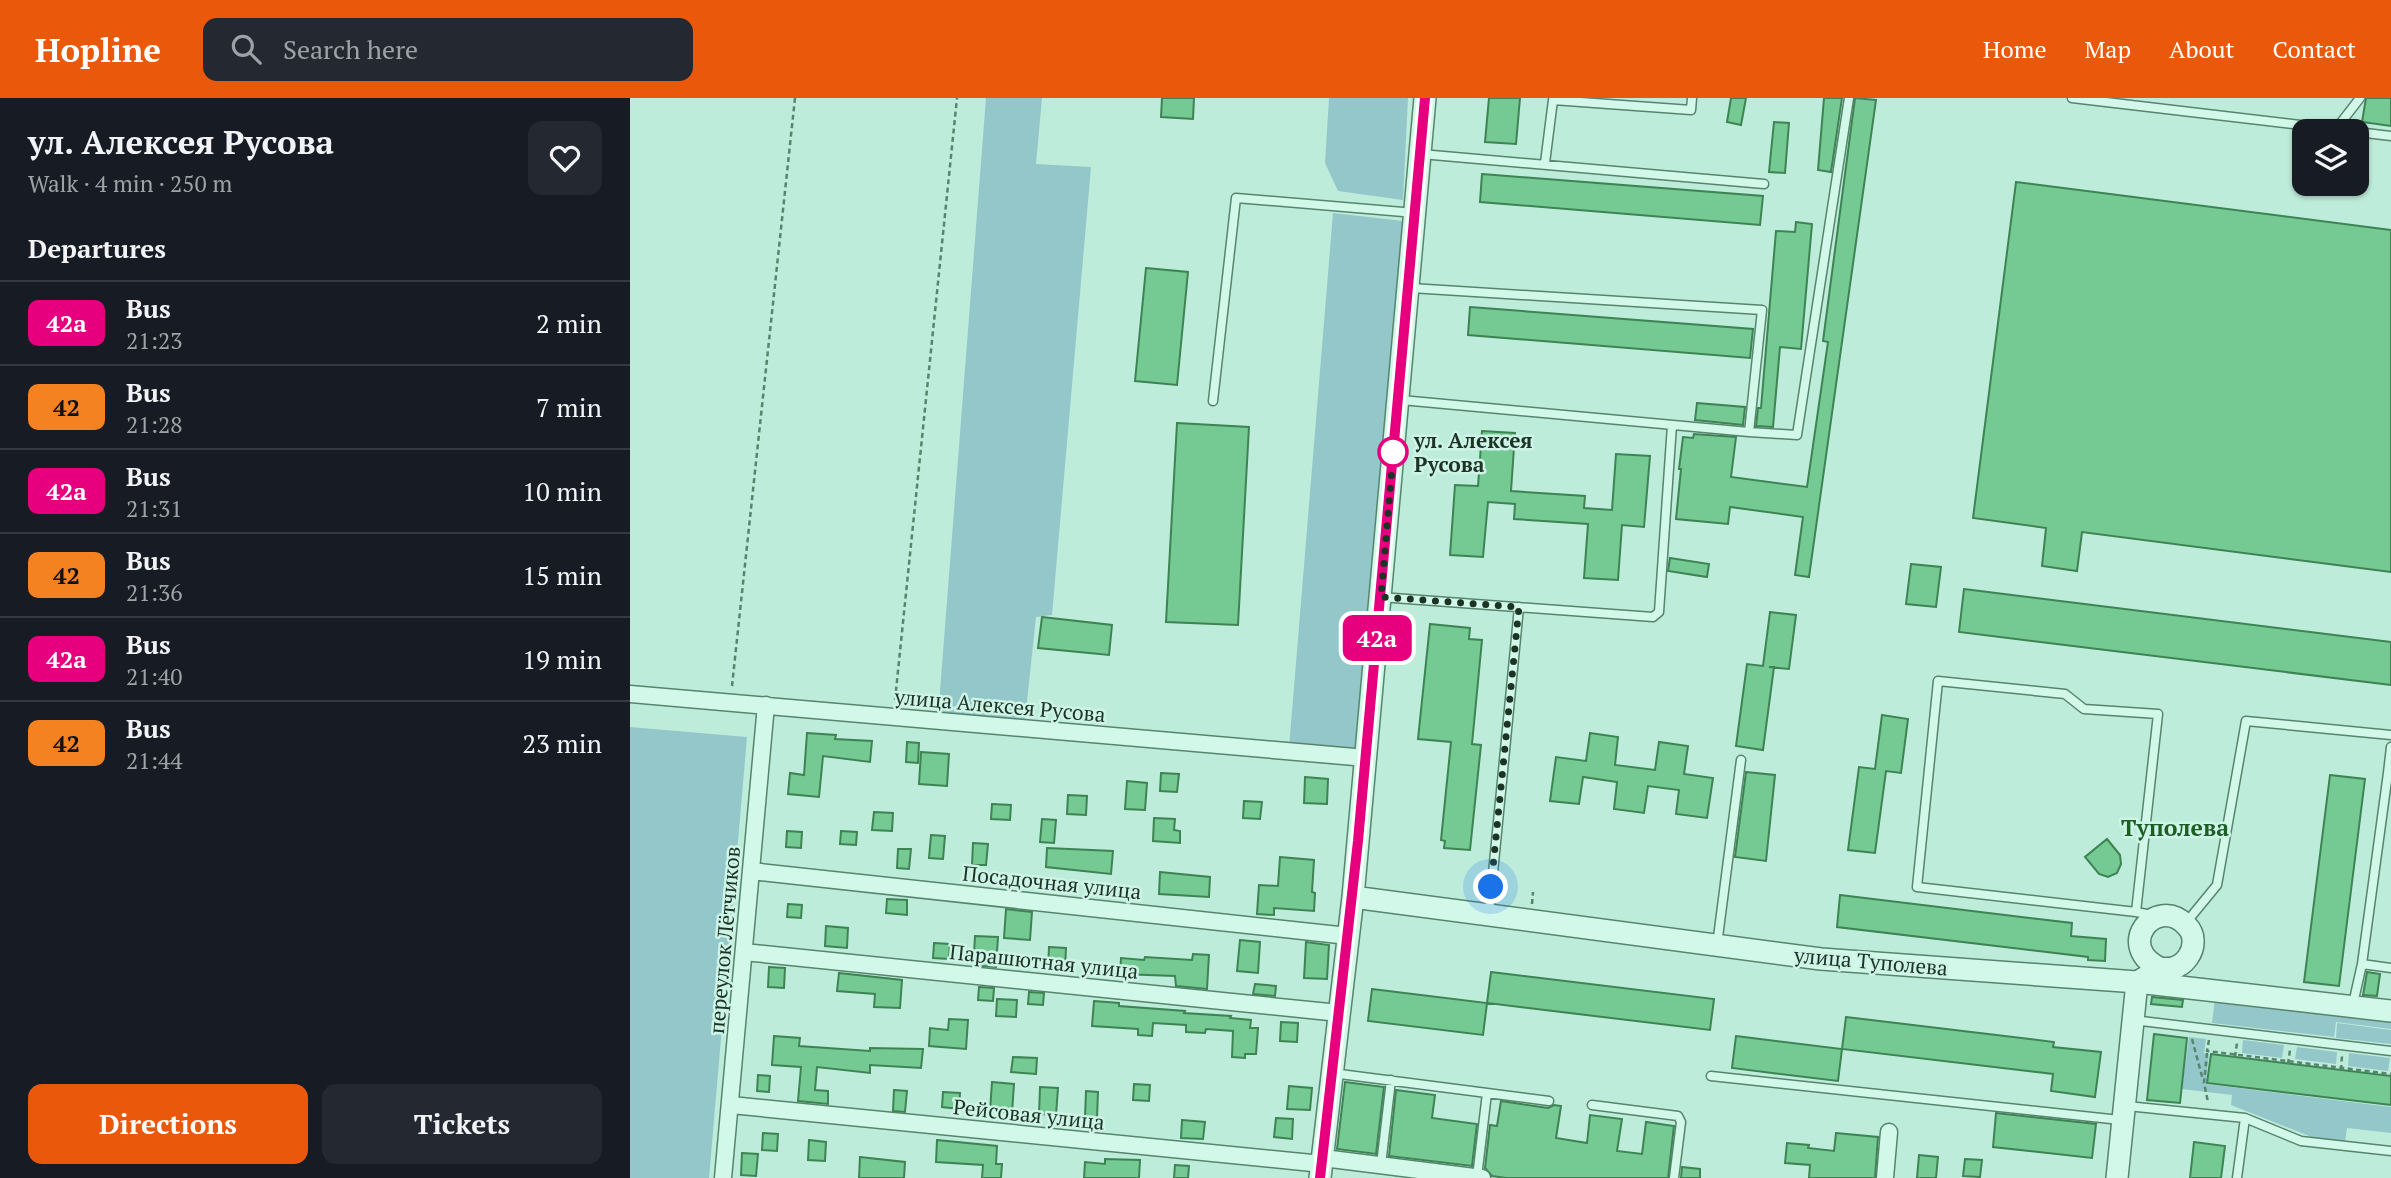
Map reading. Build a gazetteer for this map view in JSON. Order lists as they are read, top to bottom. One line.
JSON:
{"streets":{"street":["улица Алексея Русова","Посадочная улица","переулок Лётчиков","Парашютная улица","улица Туполева","Рейсовая улица"]},"crossings":[["улица Алексея Русова","переулок Лётчиков"],["Посадочная улица","переулок Лётчиков"],["переулок Лётчиков","Парашютная улица"],["переулок Лётчиков","Рейсовая улица"]],"districts":["Туполева"],"places":["ул. Алексея Русова"],"lines":["bus line 42a"],"page":{"header":"Hopline","search":"Search here","nav":["Home","Map","About","Contact"],"heading":[["ул. Алексея Русова","Walk · 4 min · 250 m"],"Departures"],"on_map":"42a","list":[{"mark":"42a","name":"Bus","note":"21:23","value":"2 min"},{"mark":"42","name":"Bus","note":"21:28","value":"7 min"},{"mark":"42a","name":"Bus","note":"21:31","value":"10 min"},{"mark":"42","name":"Bus","note":"21:36","value":"15 min"},{"mark":"42a","name":"Bus","note":"21:40","value":"19 min"},{"mark":"42","name":"Bus","note":"21:44","value":"23 min"}],"buttons":["Directions","Tickets"]}}
